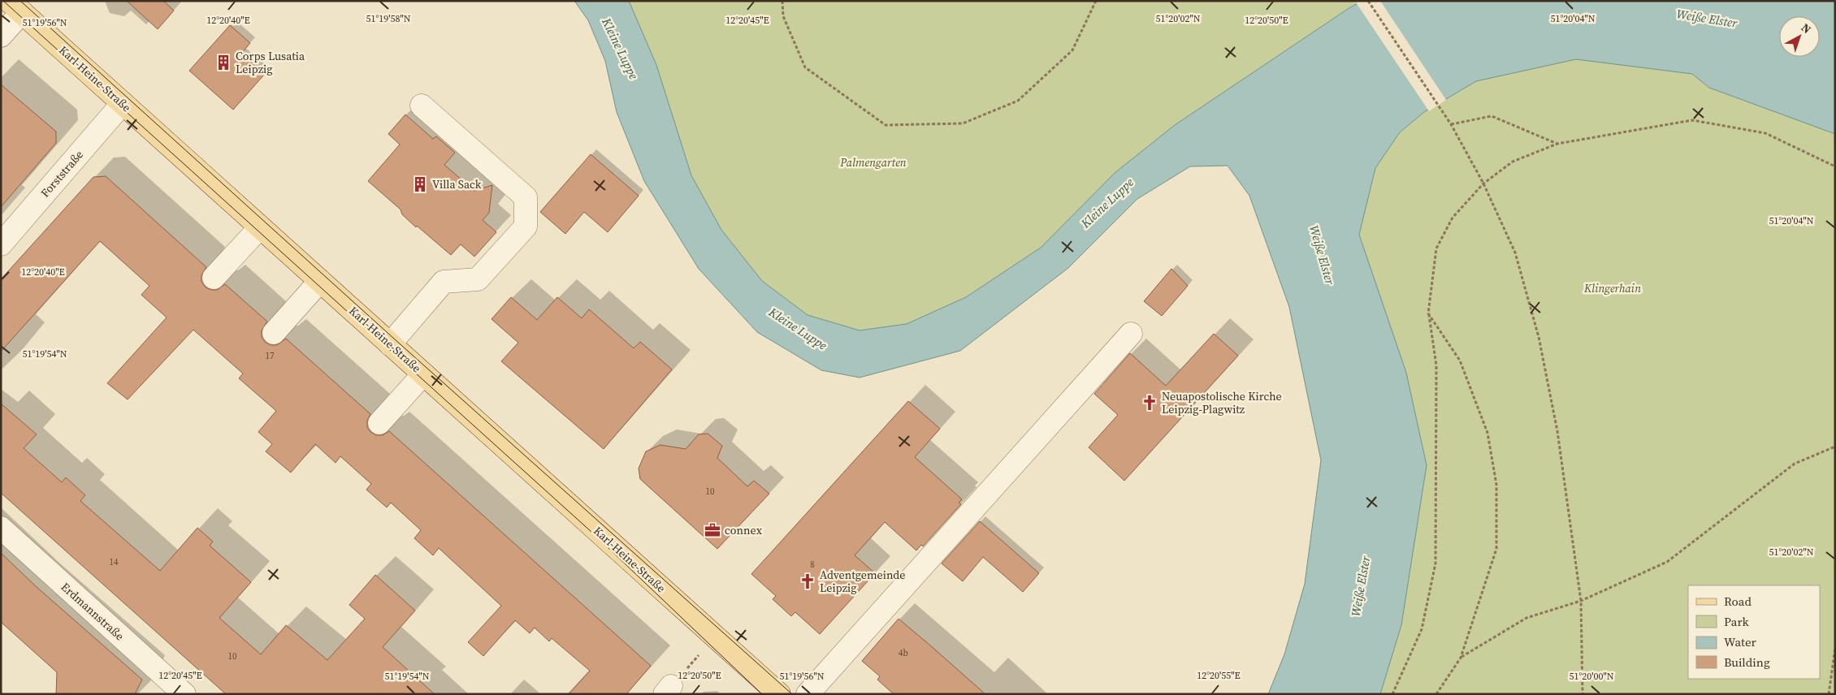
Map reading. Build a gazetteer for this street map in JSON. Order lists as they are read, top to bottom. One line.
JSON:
{"streets":{"main road":["Karl-Heine-Straße"],"street":["Forststraße","Erdmannstraße"]},"crossings":[["Karl-Heine-Straße","Forststraße"]],"water":["Weiße Elster","Kleine Luppe"],"parks":["Palmengarten","Klingerhain"],"places":{"building":["Corps Lusatia Leipzig","Villa Sack"],"church":["Neuapostolische Kirche Leipzig-Plagwitz","Adventgemeinde Leipzig"],"office":["connex"]},"house_numbers":["17","10","14","8","4b","10"],"legend":["Road","Park","Water","Building"],"north":"top right","coordinates":["51°19'58\"N","51°20'02\"N","51°20'04\"N","12°20'40\"E","12°20'45\"E","12°20'50\"E","51°19'56\"N","51°19'54\"N","12°20'55\"E","51°20'00\"N"]}
